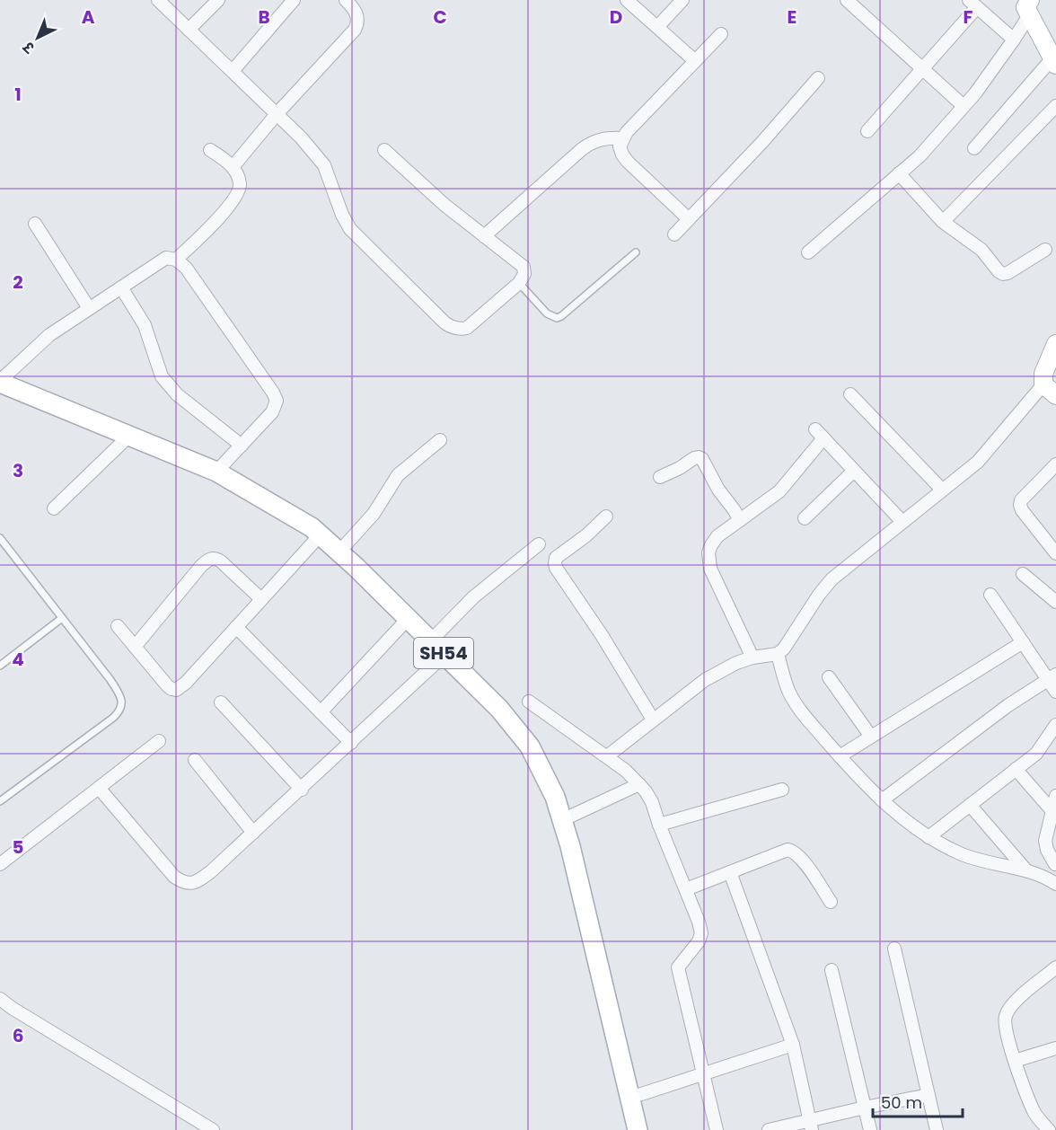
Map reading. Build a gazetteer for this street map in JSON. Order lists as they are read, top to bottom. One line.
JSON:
{"streets":{"main road":["SH54"]},"scale_bar":"50 m","north":"bottom left","grid":{"columns":["A","B","C","D","E","F"],"rows":["1","2","3","4","5","6"]}}
